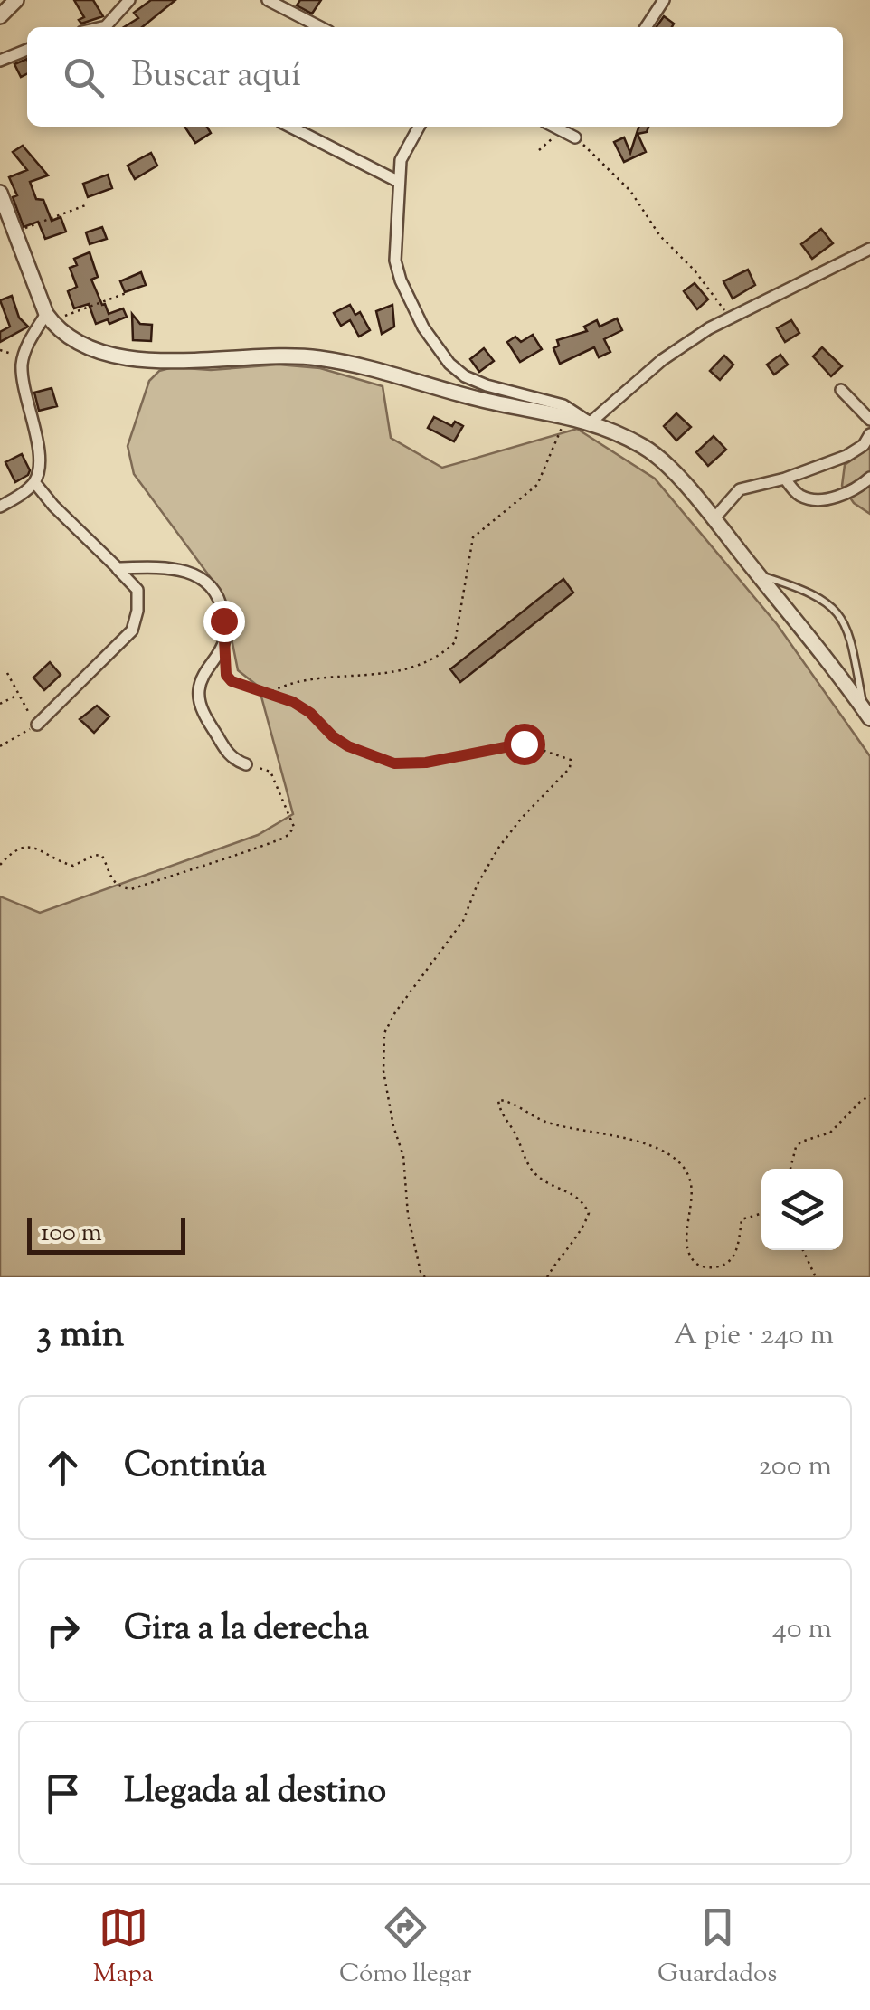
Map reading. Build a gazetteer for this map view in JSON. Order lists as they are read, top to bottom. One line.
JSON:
{"scale_bar":"100 m","page":{"search":"Buscar aquí","scale":"100 m","heading":["3 min","A pie · 240 m"],"list":[["Continúa","200 m"],["Gira a la derecha","40 m"],"Llegada al destino"],"nav":["Mapa","Cómo llegar","Guardados"]}}
